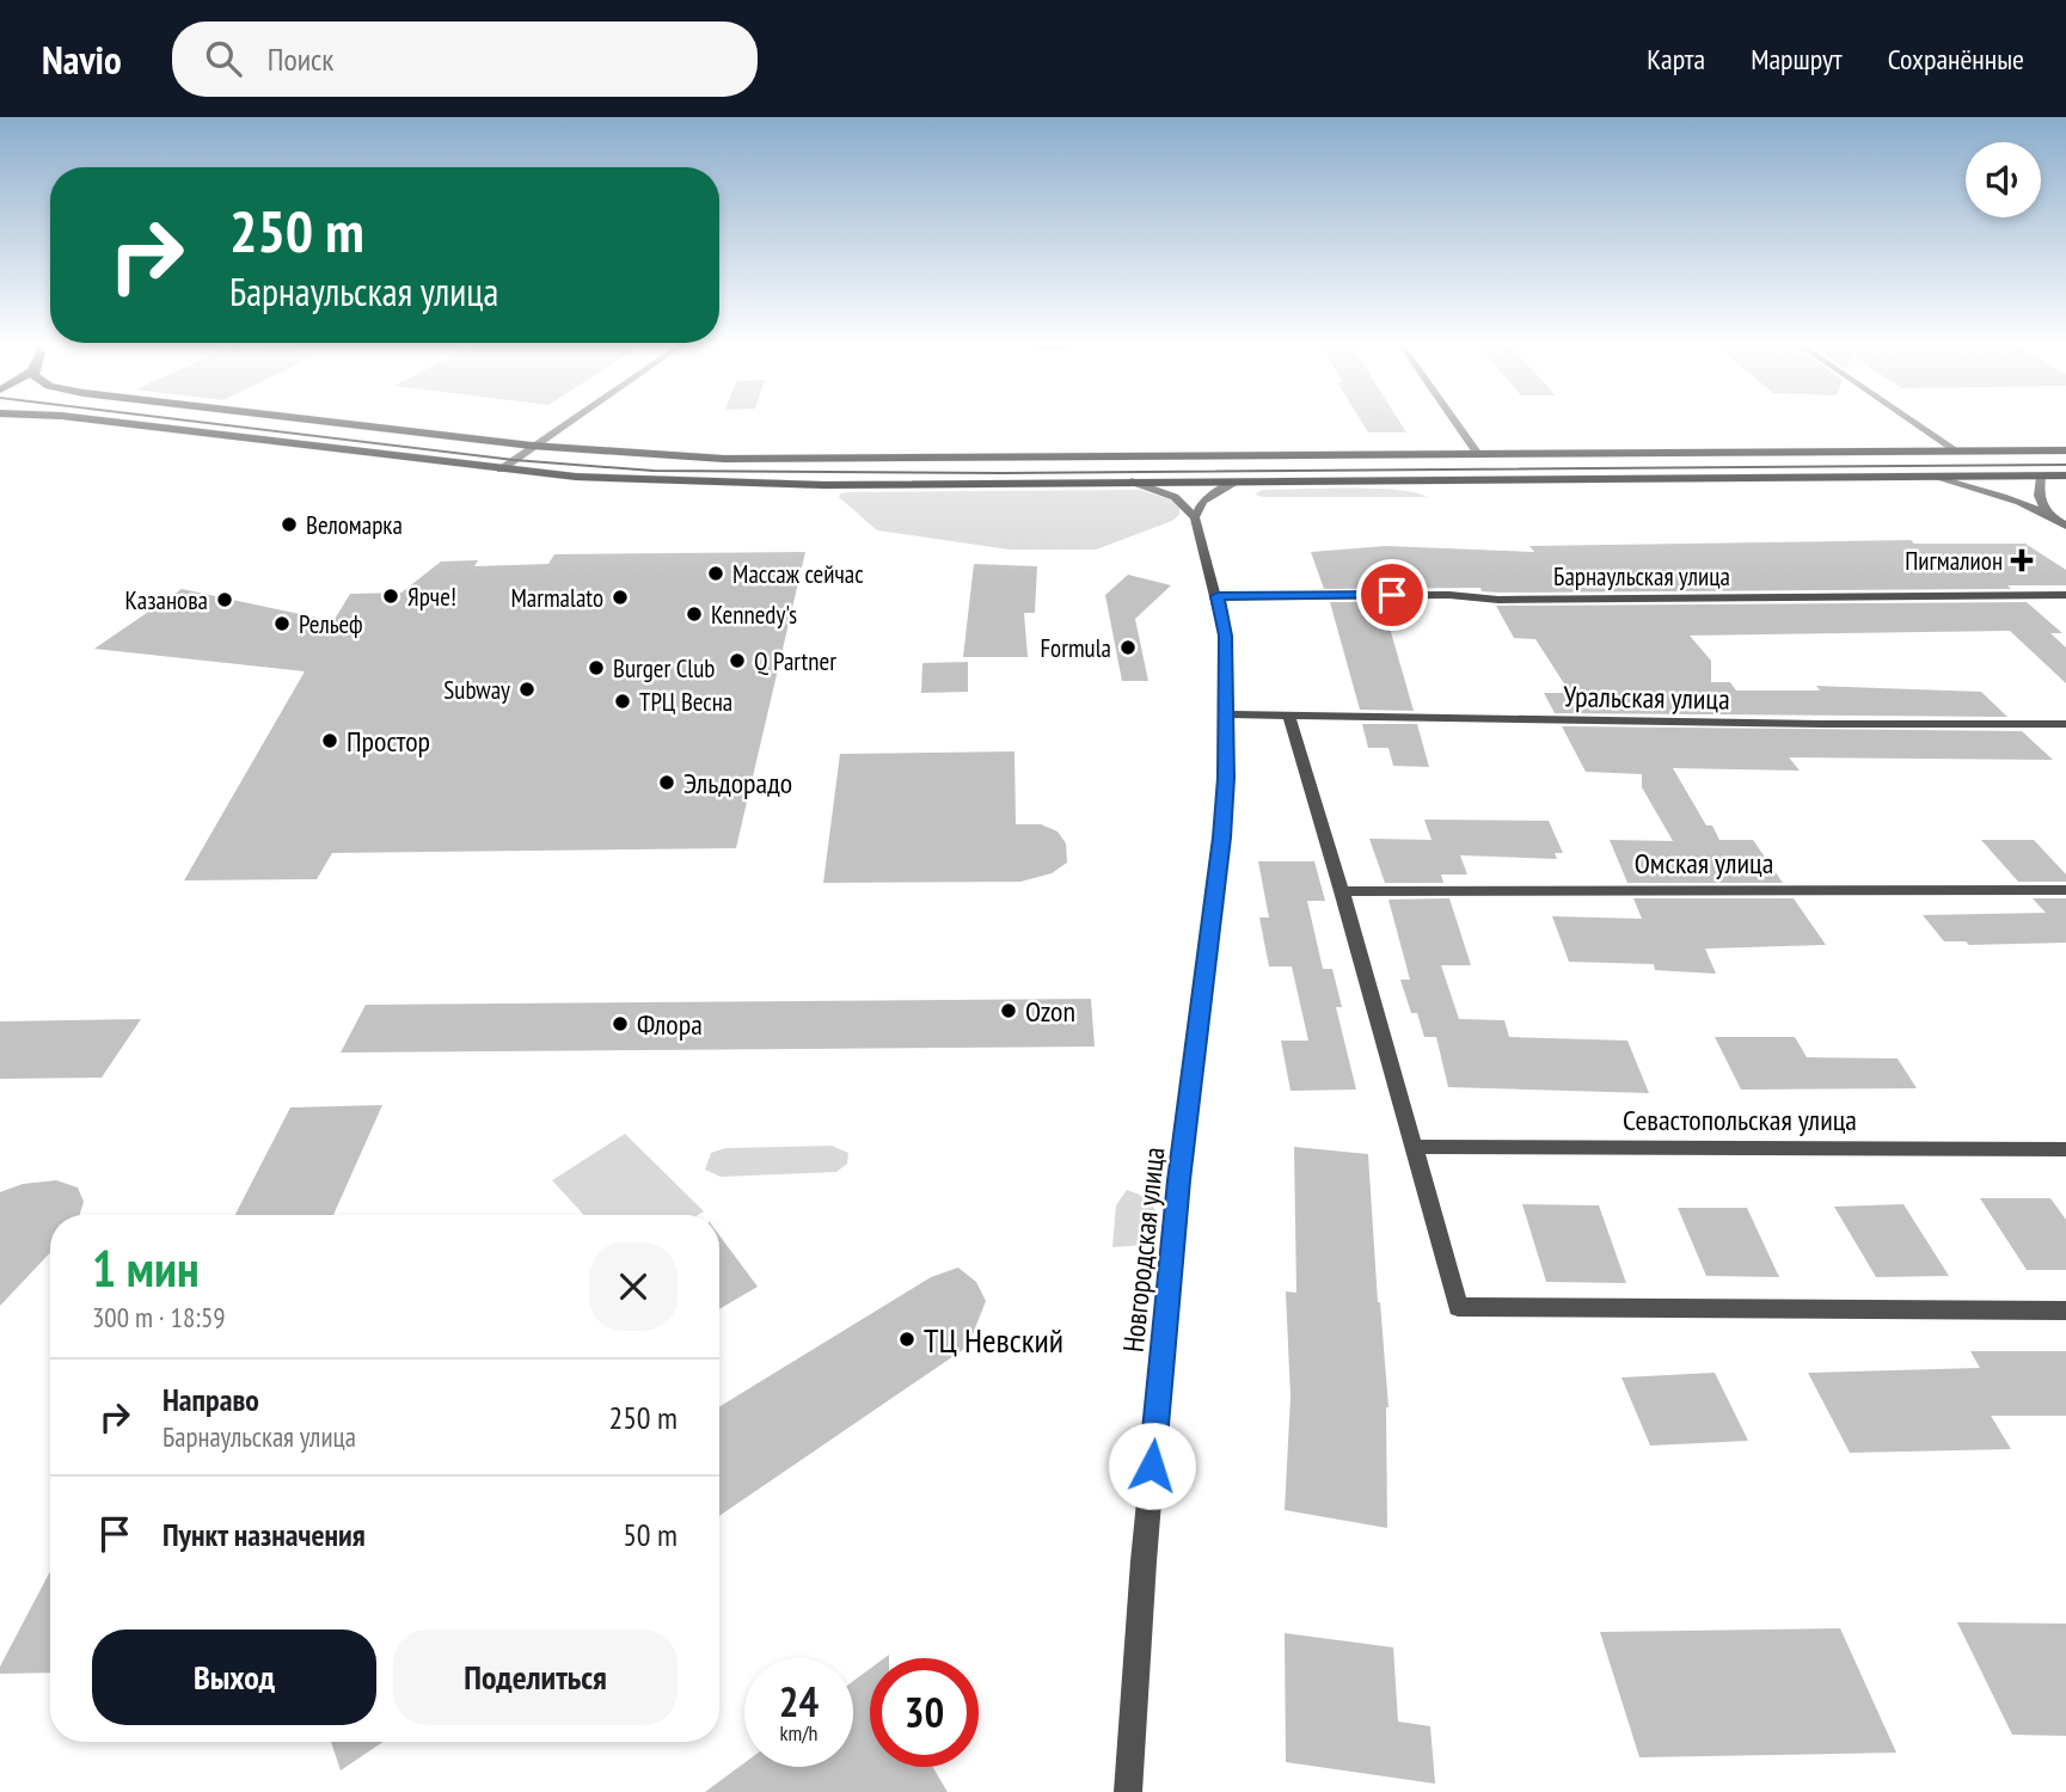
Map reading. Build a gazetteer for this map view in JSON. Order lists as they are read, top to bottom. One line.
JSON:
{"streets":{"street":["Барнаульская улица","Уральская улица","Омская улица","Севастопольская улица","Новгородская улица"]},"crossings":[["Барнаульская улица","Новгородская улица"],["Уральская улица","Новгородская улица"]],"places":{"other":["Веломарка","Массаж сейчас","Ярче!","Marmalato","Казанова","Kennedy's","Рельеф","Formula","Q Partner","Burger Club","Subway","ТРЦ Весна","Простор","Эльдорадо","Ozon","Флора","ТЦ Невский"],"health":["Пигмалион"]},"page":{"header":"Navio","search":"Поиск","nav":["Карта","Маршрут","Сохранённые"],"turn":["250 m","Барнаульская улица"],"heading":["1 мин","300 m · 18:59"],"list":[{"name":"Направо","note":"Барнаульская улица","value":"250 m"},{"name":"Пункт назначения","value":"50 m"}],"buttons":["Выход","Поделиться"],"speed":"24 km/h","limit":"30"}}
